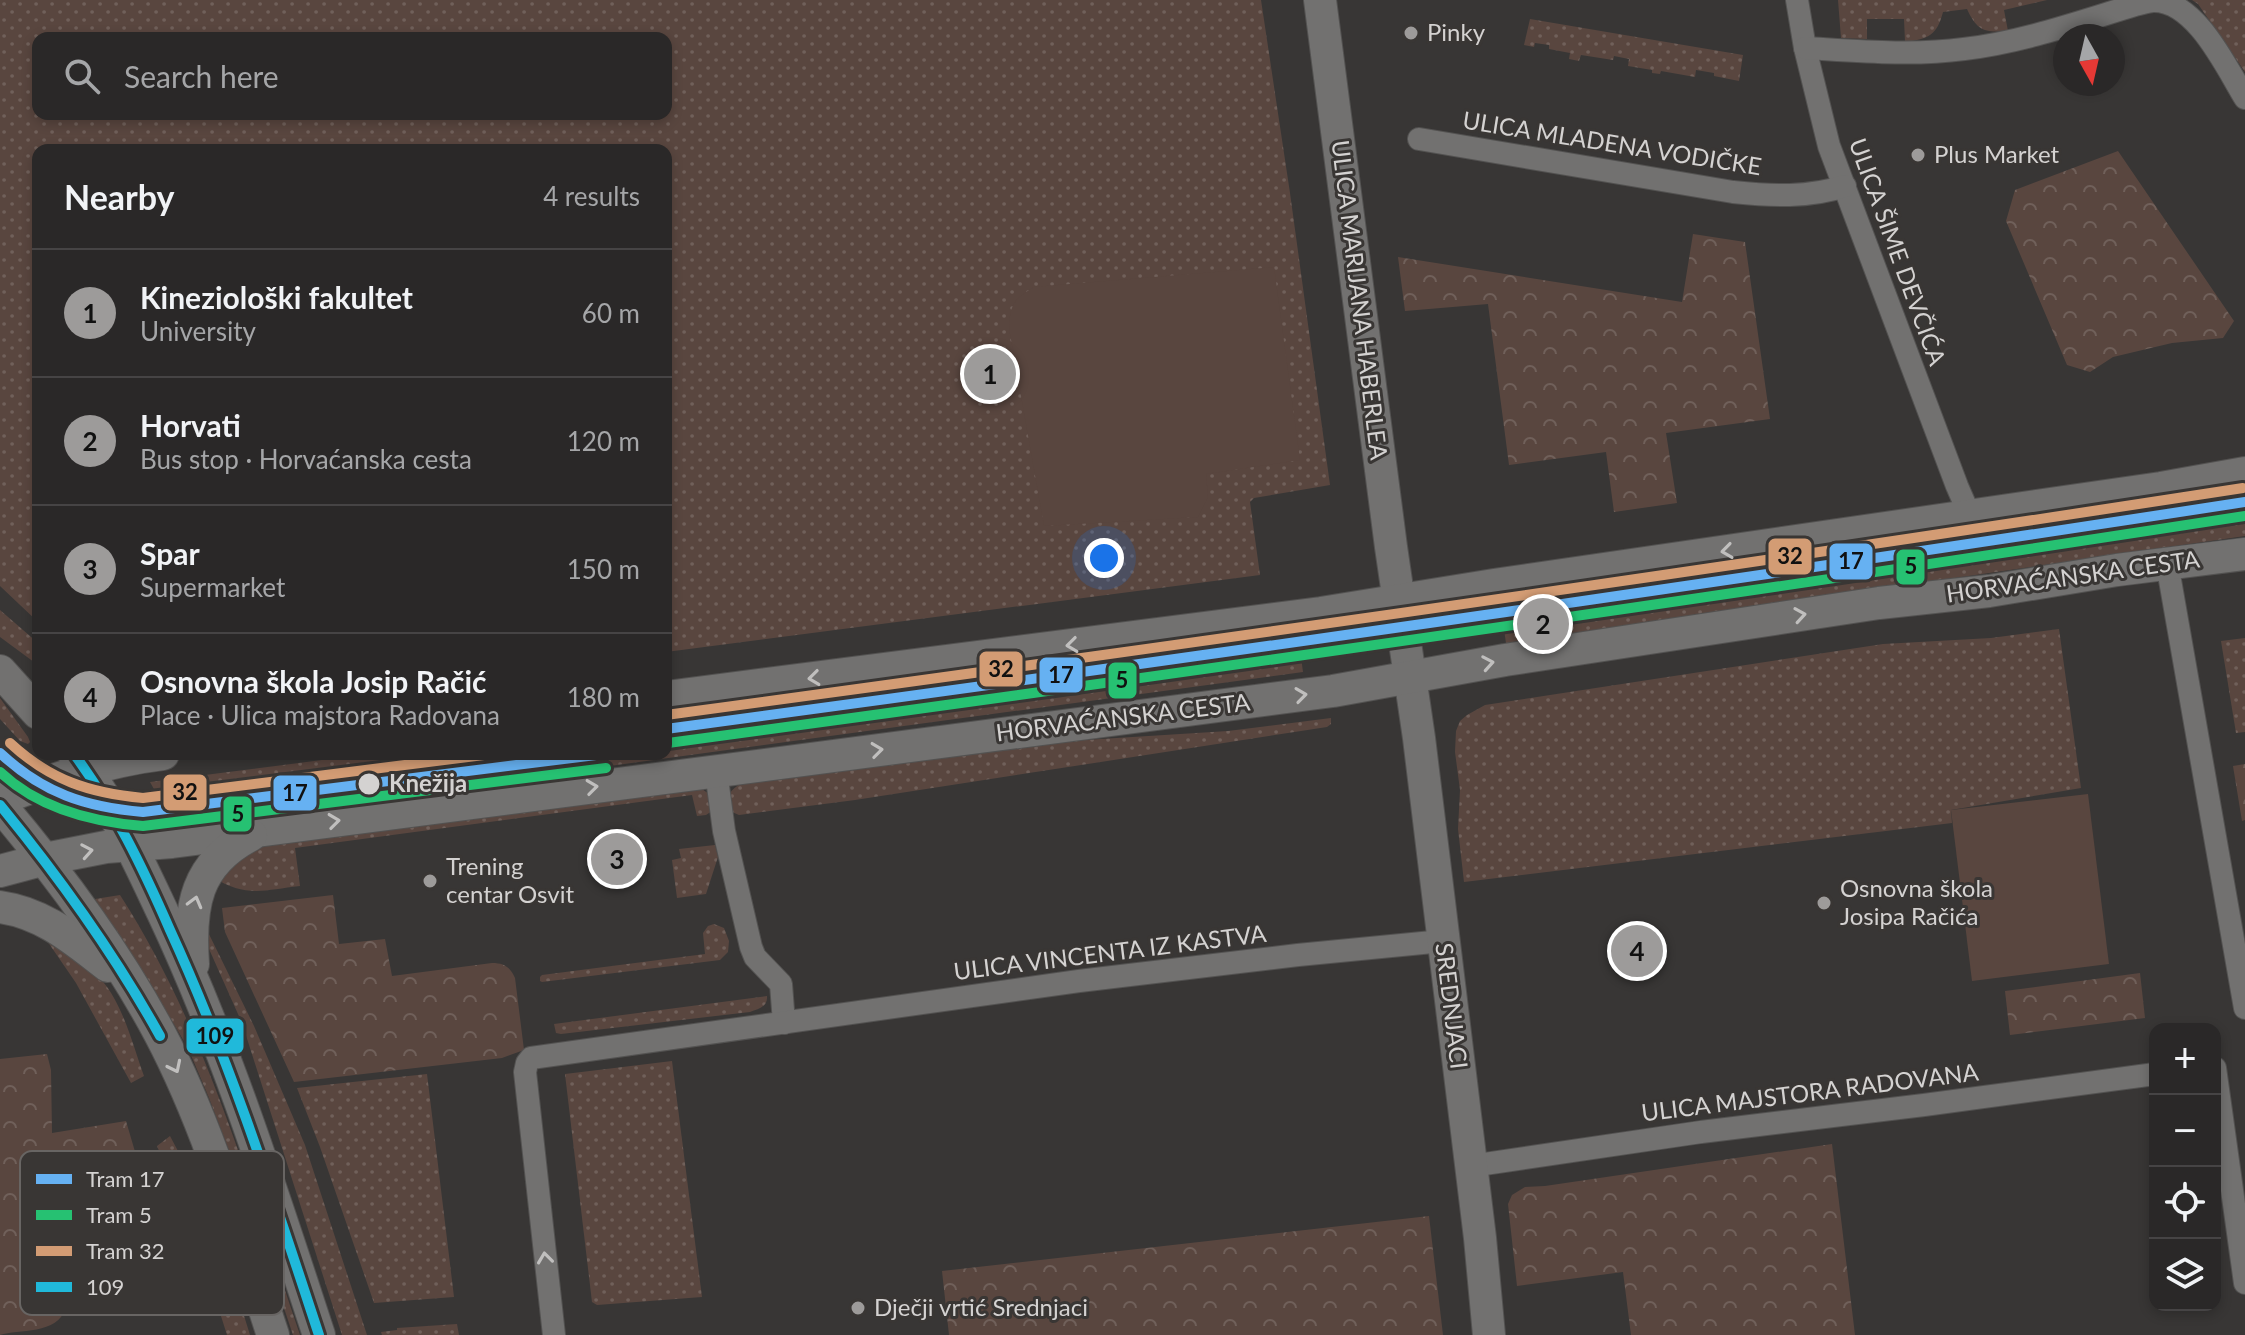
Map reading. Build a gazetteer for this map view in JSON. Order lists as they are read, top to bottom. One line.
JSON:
{"streets":{"street":["ULICA MLADENA VODIČKE","ULICA ŠIME DEVČIĆA","ULICA MARIJANA HABERLEA","HORVAĆANSKA CESTA","ULICA VINCENTA IZ KASTVA","SREDNJACI","ULICA MAJSTORA RADOVANA"]},"crossings":[["ULICA MLADENA VODIČKE","ULICA ŠIME DEVČIĆA"],["ULICA MARIJANA HABERLEA","HORVAĆANSKA CESTA"],["ULICA MARIJANA HABERLEA","SREDNJACI"],["HORVAĆANSKA CESTA","SREDNJACI"],["ULICA VINCENTA IZ KASTVA","SREDNJACI"],["SREDNJACI","ULICA MAJSTORA RADOVANA"]],"places":["Pinky","Plus Market","Knežija","Trening centar Osvit","Osnovna škola Josipa Račića","Dječji vrtić Srednjaci"],"lines":["tram line 32","tram line 17","tram line 5","transit line 109"],"legend":["Tram 17","Tram 5","Tram 32","109"],"north":"bottom","page":{"search":"Search here","heading":["Nearby","4 results"],"list":[{"mark":"1","name":"Kineziološki fakultet","note":"University","value":"60 m"},{"mark":"2","name":"Horvati","note":"Bus stop · Horvaćanska cesta","value":"120 m"},{"mark":"3","name":"Spar","note":"Supermarket","value":"150 m"},{"mark":"4","name":"Osnovna škola Josip Račić","note":"Place · Ulica majstora Radovana","value":"180 m"}],"pins":["1","2","3","4"],"map_buttons":["+","−"]}}
